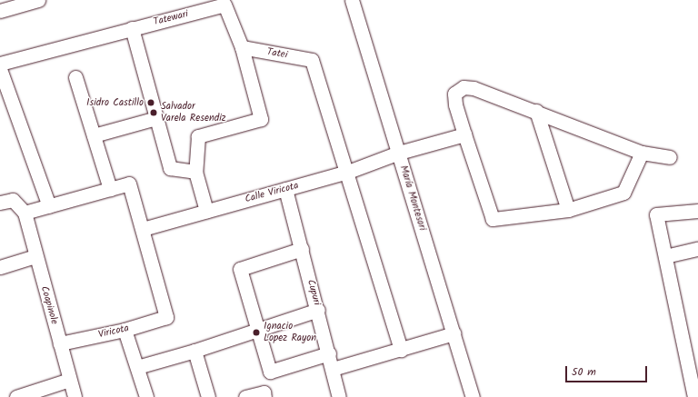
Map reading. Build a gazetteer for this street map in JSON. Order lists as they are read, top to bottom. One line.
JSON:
{"streets":{"street":["Tatewari","Tatei","Calle Viricota","María Montesori","Cupuri","Coapinole","Viricota"]},"crossings":[["Tatewari","Tatei"],["Tatei","Calle Viricota"],["Calle Viricota","María Montesori"],["Calle Viricota","Cupuri"],["Calle Viricota","Viricota"],["Coapinole","Viricota"]],"places":["Isidro Castillo","Salvador Varela Resendiz","Ignacio Lopez Rayon"],"scale_bar":"50 m"}
